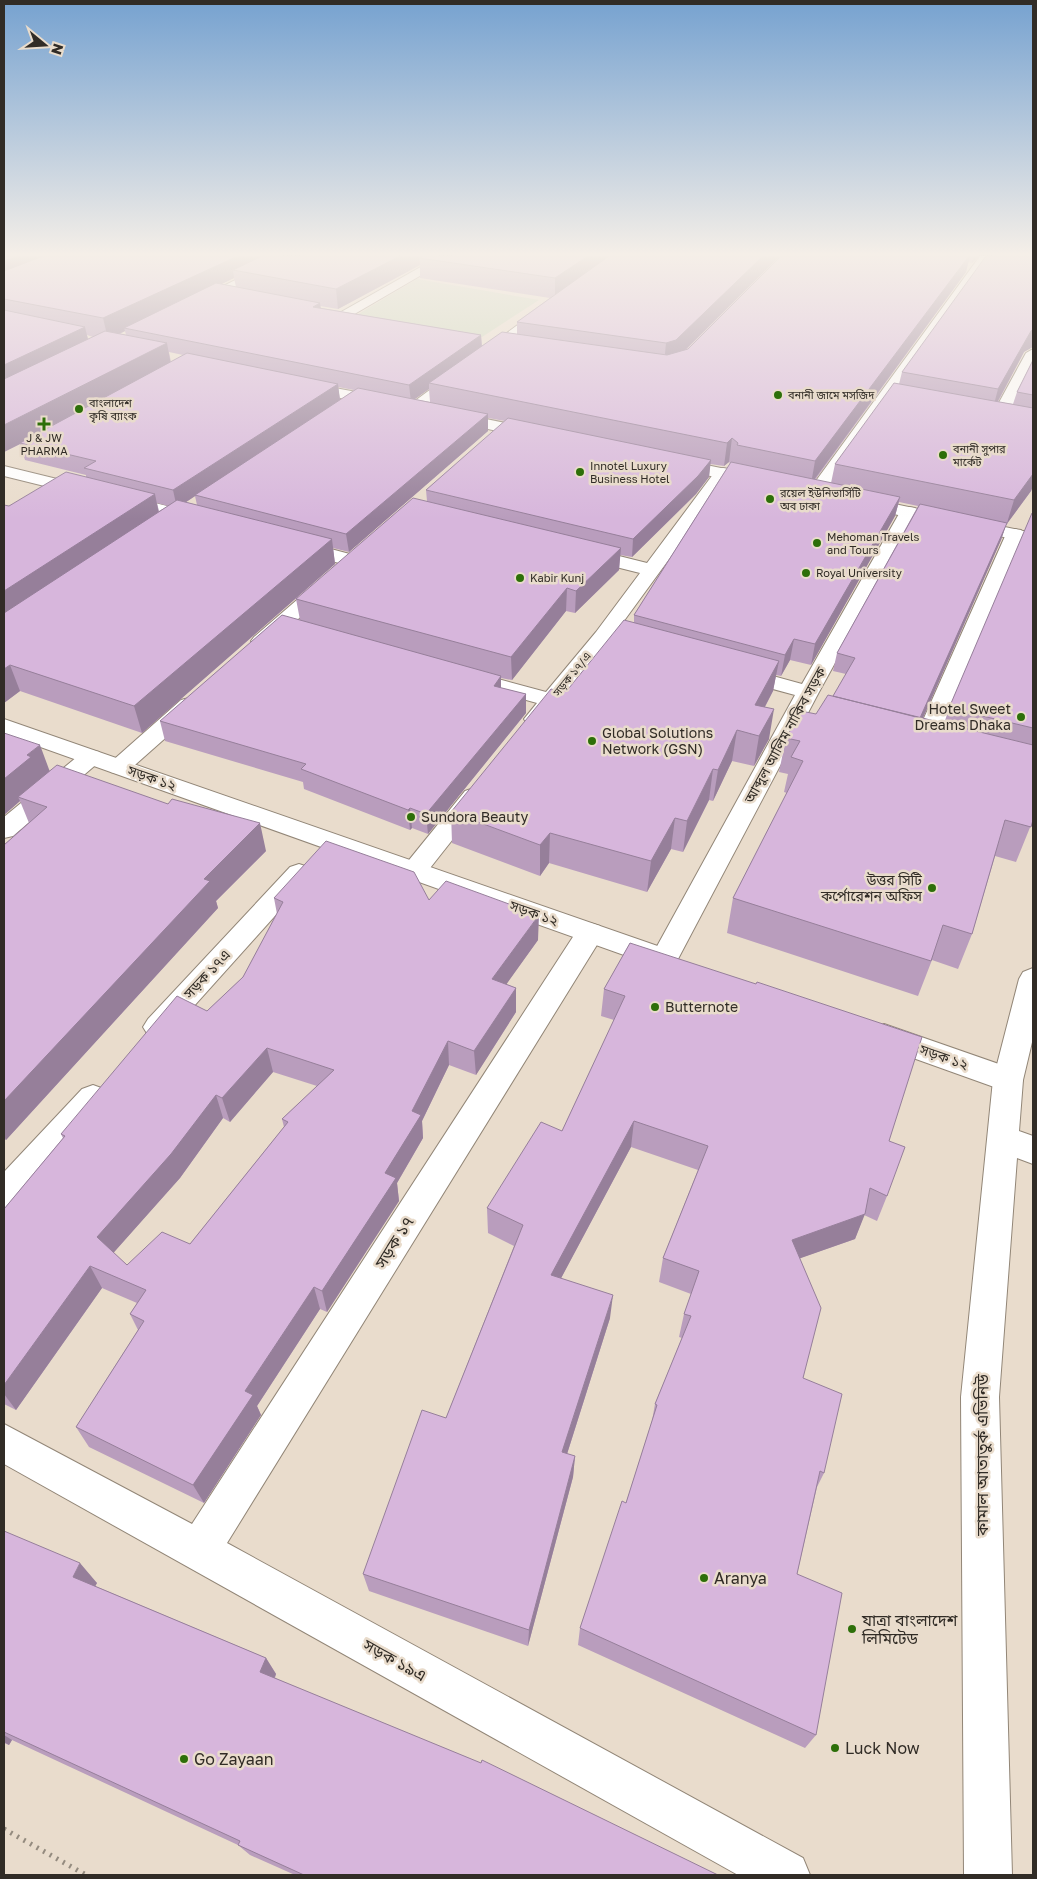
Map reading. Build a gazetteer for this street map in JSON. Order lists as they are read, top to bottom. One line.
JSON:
{"streets":{"street":["সড়ক ১৭/এ","আব্দুল আলিম নাকিব সড়ক","সড়ক ১২","সড়ক ১৭এ","সড়ক ১৭","কামাল আতাতুর্ক এভিনিউ","সড়ক ১৯এ"]},"crossings":[["আব্দুল আলিম নাকিব সড়ক","সড়ক ১২"],["সড়ক ১২","সড়ক ১৭এ"],["সড়ক ১২","সড়ক ১৭"],["সড়ক ১২","কামাল আতাতুর্ক এভিনিউ"],["সড়ক ১৭","সড়ক ১৯এ"]],"places":{"other":["বনানী জামে মসজিদ","বাংলাদেশ কৃষি ব্যাংক","বনানী সুপার মার্কেট","Innotel Luxury Business Hotel","রয়েল ইউনিভার্সিটি অব ঢাকা","Mehoman Travels and Tours","Royal University","Kabir Kunj","Hotel Sweet Dreams Dhaka","Global Solutions Network (GSN)","Sundora Beauty","উত্তর সিটি কর্পোরেশন অফিস","Butternote","Aranya","যাত্রা বাংলাদেশ লিমিটেড","Luck Now","Go Zayaan"],"health":["J & JW PHARMA"]},"north":"right"}
